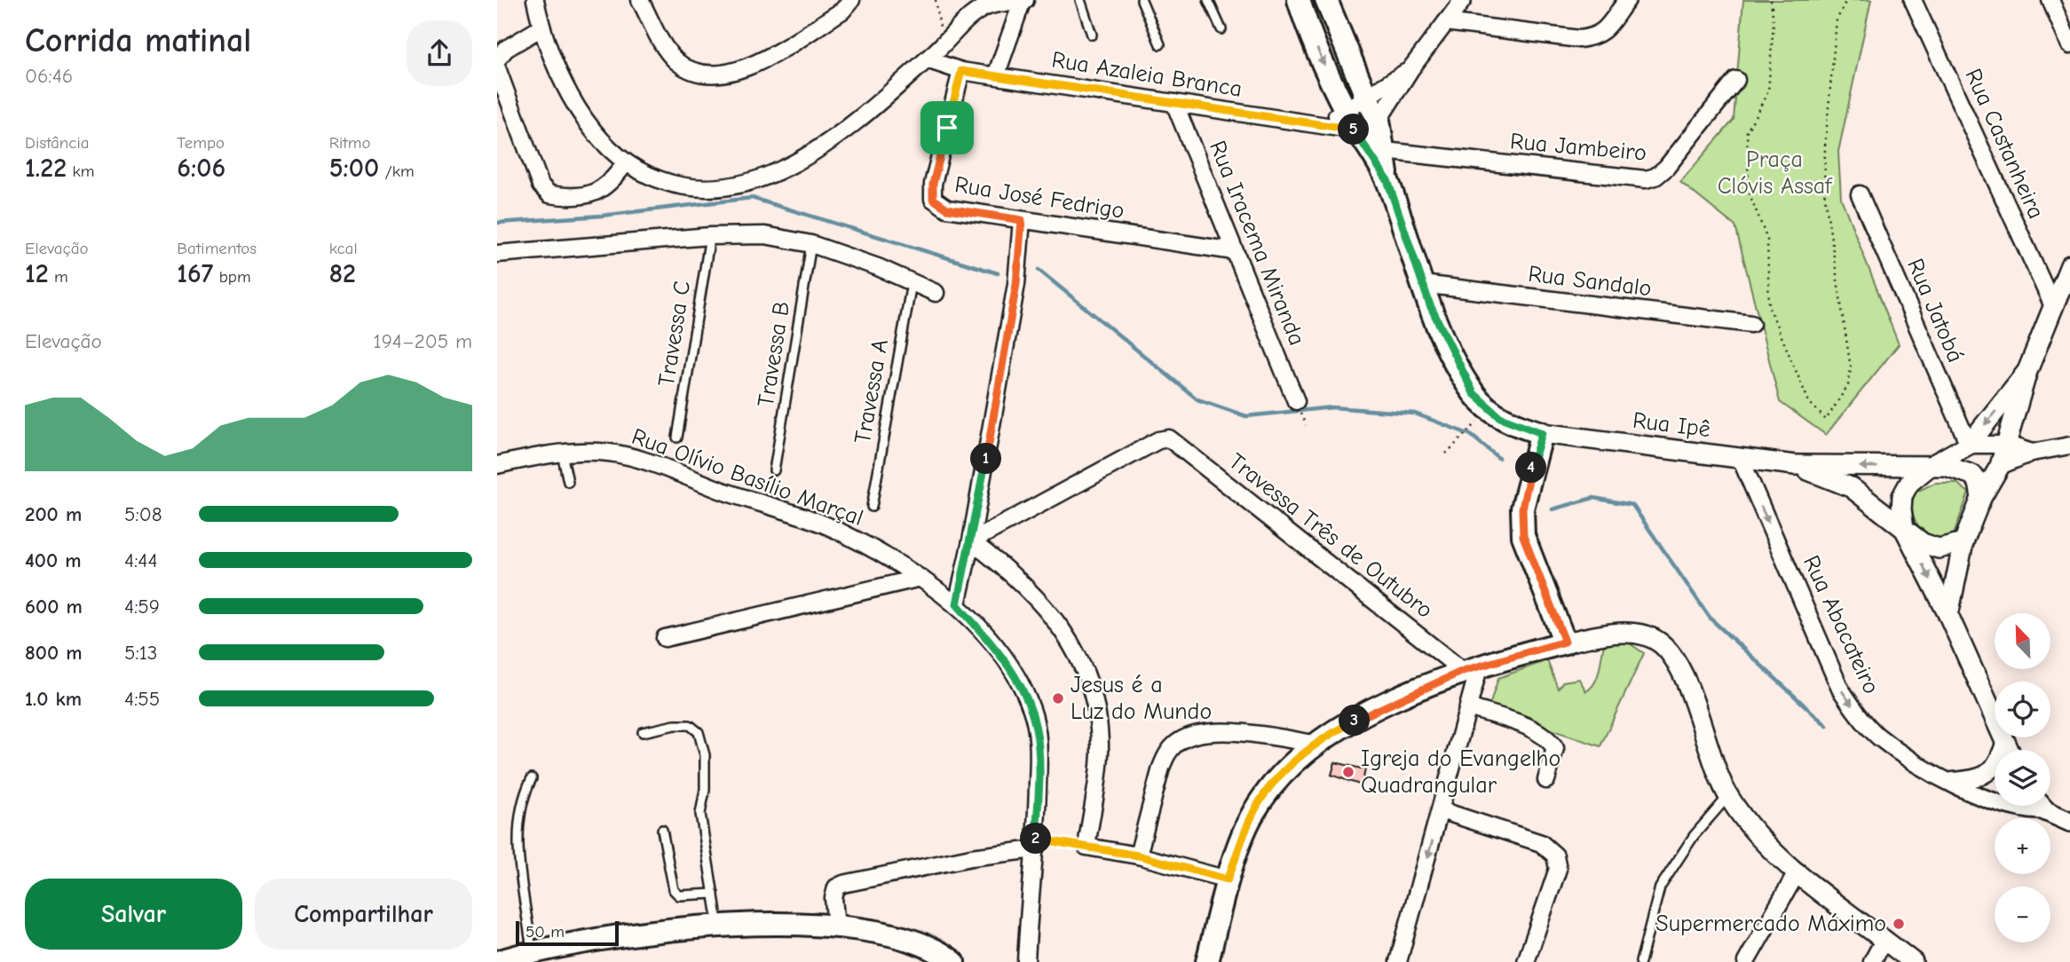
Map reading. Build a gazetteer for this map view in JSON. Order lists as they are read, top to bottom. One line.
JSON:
{"streets":{"street":["Rua Azaleia Branca","Rua Castanheira","Rua Jambeiro","Rua José Fedrigo","Rua Iracema Miranda","Rua Sandalo","Rua Jatobá","Rua Ipê","Rua Olívio Basílio Marçal","Travessa Três de Outubro","Rua Abacateiro"],"lane":["Travessa C","Travessa B","Travessa A"]},"crossings":[["Rua Azaleia Branca","Rua José Fedrigo"],["Rua Azaleia Branca","Rua Iracema Miranda"],["Rua José Fedrigo","Rua Iracema Miranda"],["Rua Ipê","Rua Abacateiro"]],"parks":["Praça Clóvis Assaf"],"places":["Jesus é a Luz do Mundo","Igreja do Evangelho Quadrangular","Supermercado Máximo"],"scale_bar":"50 m","north":"top left","page":{"heading":["Corrida matinal","06:46"],"stats":[["Distância","1.22 km"],["Tempo","6:06"],["Ritmo","5:00 /km"],["Elevação","12 m"],["Batimentos","167 bpm"],["kcal","82"]],"pins":["5","1","4","3","2"],"chart":["Elevação","194–205 m"],"list":[{"name":"200 m","note":"5:08"},{"name":"400 m","note":"4:44"},{"name":"600 m","note":"4:59"},{"name":"800 m","note":"5:13"},{"name":"1.0 km","note":"4:55"}],"map_buttons":["+","−"],"buttons":["Salvar","Compartilhar"],"scale":"50 m"}}
